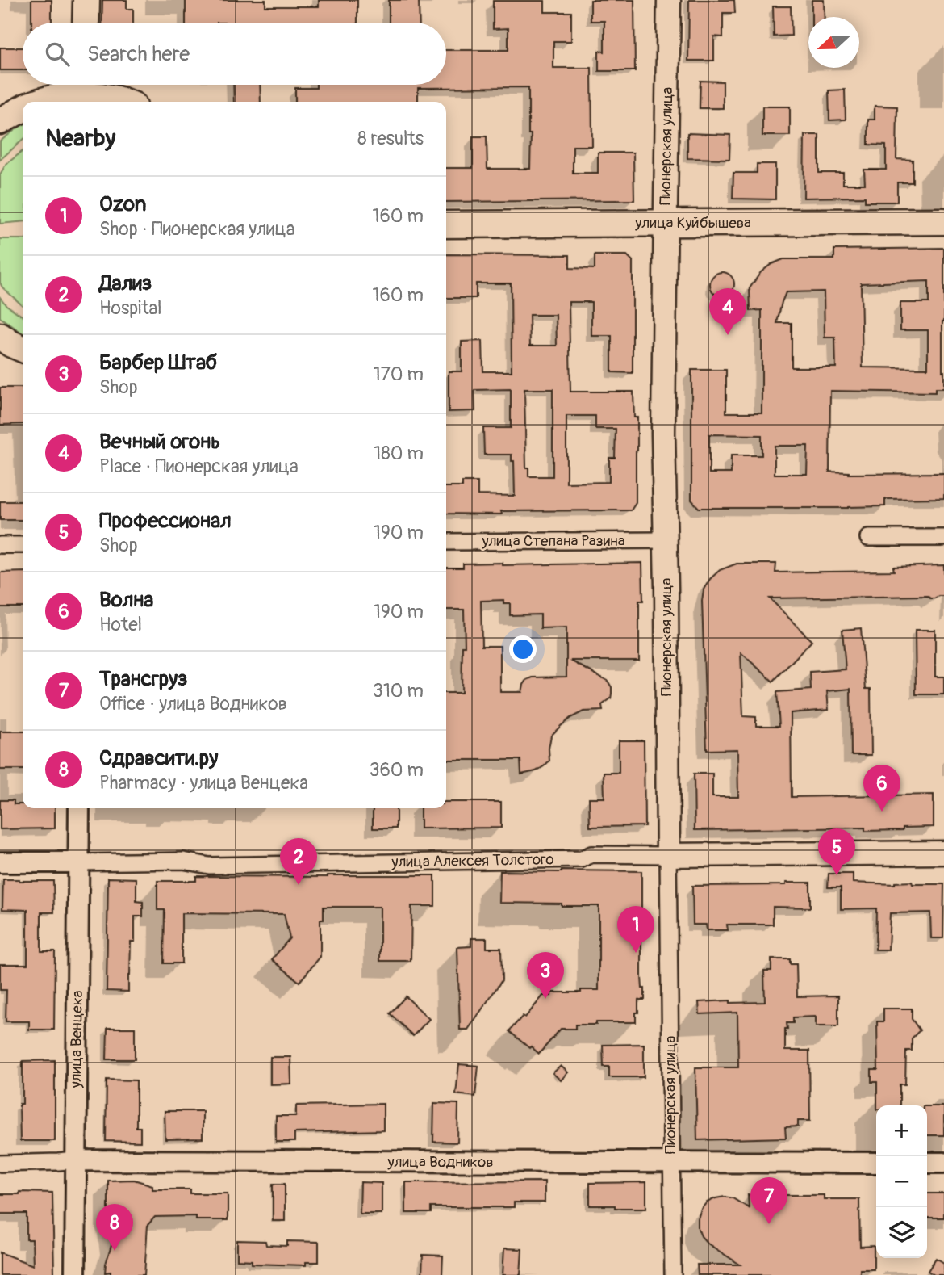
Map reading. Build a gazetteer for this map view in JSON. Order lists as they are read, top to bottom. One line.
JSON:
{"streets":{"main road":["Пионерская улица","улица Куйбышева","улица Алексея Толстого"],"street":["улица Степана Разина","улица Венцека","улица Водников"]},"crossings":[["Пионерская улица","улица Куйбышева"],["Пионерская улица","улица Степана Разина"],["Пионерская улица","улица Алексея Толстого"],["Пионерская улица","улица Водников"],["улица Алексея Толстого","улица Венцека"],["улица Венцека","улица Водников"]],"north":"left","page":{"search":"Search here","heading":["Nearby","8 results"],"list":[{"mark":"1","name":"Ozon","note":"Shop · Пионерская улица","value":"160 m"},{"mark":"2","name":"Дализ","note":"Hospital","value":"160 m"},{"mark":"3","name":"Барбер Штаб","note":"Shop","value":"170 m"},{"mark":"4","name":"Вечный огонь","note":"Place · Пионерская улица","value":"180 m"},{"mark":"5","name":"Профессионал","note":"Shop","value":"190 m"},{"mark":"6","name":"Волна","note":"Hotel","value":"190 m"},{"mark":"7","name":"Трансгруз","note":"Office · улица Водников","value":"310 m"},{"mark":"8","name":"Сдравсити.ру","note":"Pharmacy · улица Венцека","value":"360 m"}],"pins":["4","6","5","2","1","3","7","8"],"map_buttons":["+","−"]}}
